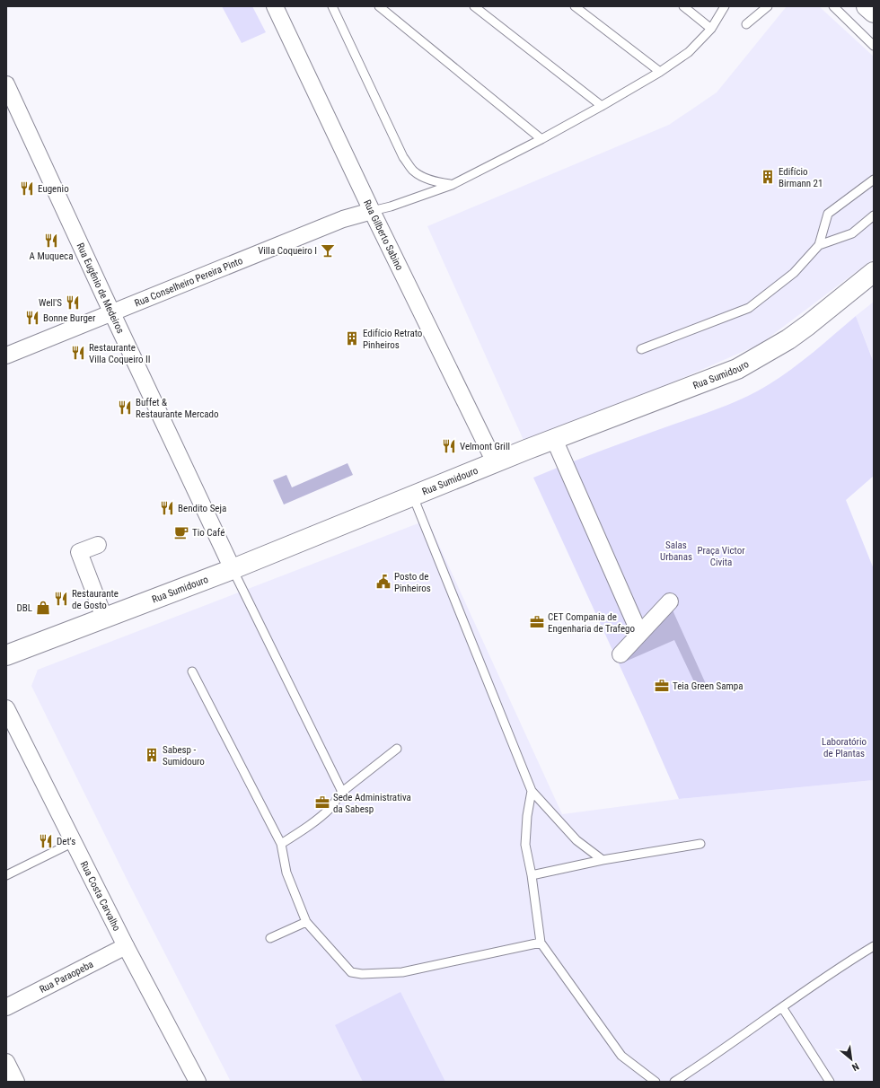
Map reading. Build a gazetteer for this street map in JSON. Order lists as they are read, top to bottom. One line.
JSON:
{"streets":{"main road":["Rua Sumidouro"],"street":["Rua Gilberto Sabino","Rua Conselheiro Pereira Pinto","Rua Eugênio de Medeiros","Rua Costa Carvalho","Rua Paraopeba"]},"crossings":[["Rua Gilberto Sabino","Rua Conselheiro Pereira Pinto"],["Rua Gilberto Sabino","Rua Sumidouro"],["Rua Conselheiro Pereira Pinto","Rua Eugênio de Medeiros"],["Rua Eugênio de Medeiros","Rua Sumidouro"],["Rua Costa Carvalho","Rua Paraopeba"]],"parks":["Salas Urbanas","Praça Victor Civita","Laboratório de Plantas"],"places":{"building":["Edifício Birmann 21","Edifício Retrato Pinheiros","Sabesp - Sumidouro"],"restaurant":["Eugenio","A Muqueca","Well'S","Bonne Burger","Restaurante Villa Coqueiro II","Buffet & Restaurante Mercado","Velmont Grill","Bendito Seja","Restaurante de Gosto","Det's"],"bar":["Villa Coqueiro I"],"cafe":["Tio Café"],"public building":["Posto de Pinheiros"],"shop":["DBL"],"office":["CET Compania de Engenharia de Trafego","Teia Green Sampa","Sede Administrativa da Sabesp"]},"north":"bottom right"}
